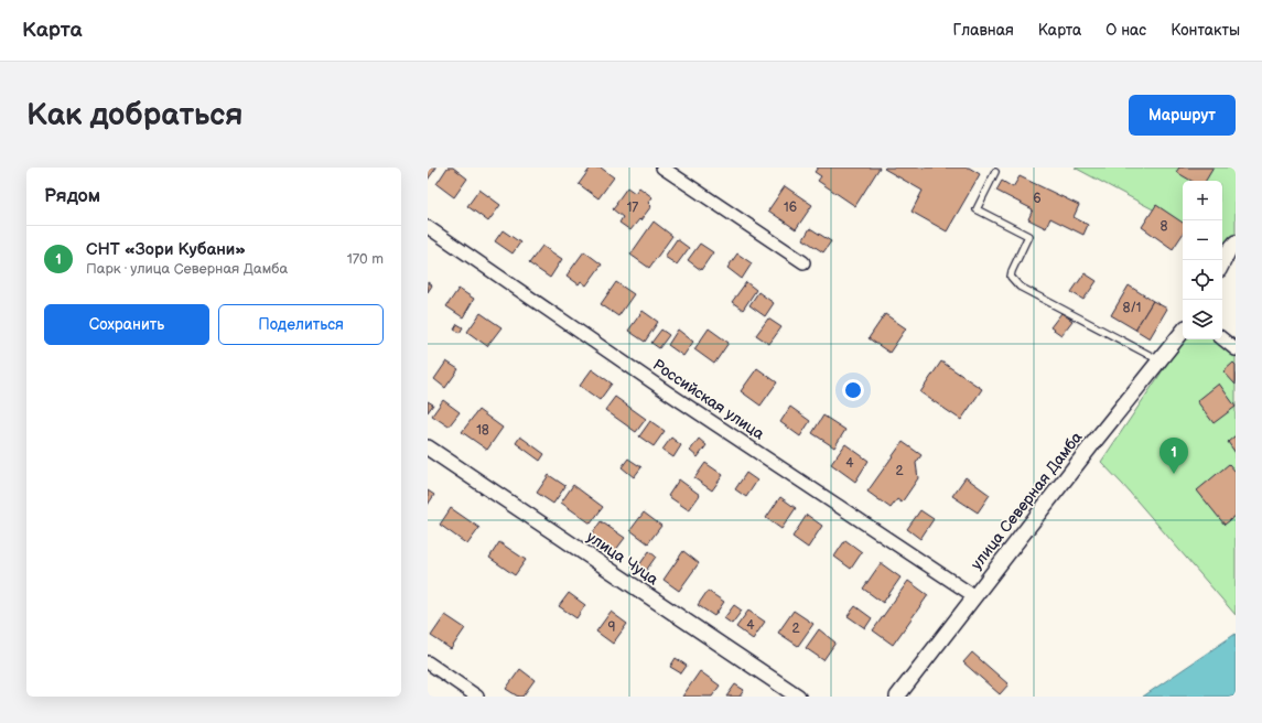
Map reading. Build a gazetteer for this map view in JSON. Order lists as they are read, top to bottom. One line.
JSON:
{"streets":{"street":["Российская улица","улица Северная Дамба","улица Чуца"]},"crossings":[["Российская улица","улица Северная Дамба"]],"house_numbers":["6","17","16","8","8/1","18","4","2","4","9","2"],"page":{"header":"Карта","nav":["Главная","Карта","О нас","Контакты"],"buttons":["Маршрут",["Сохранить","Поделиться"]],"title":"Как добраться","heading":"Рядом","map_buttons":["+","−"],"list":[{"mark":"1","name":"СНТ «Зори Кубани»","note":"Парк · улица Северная Дамба","value":"170 m"}],"pins":"1"}}
